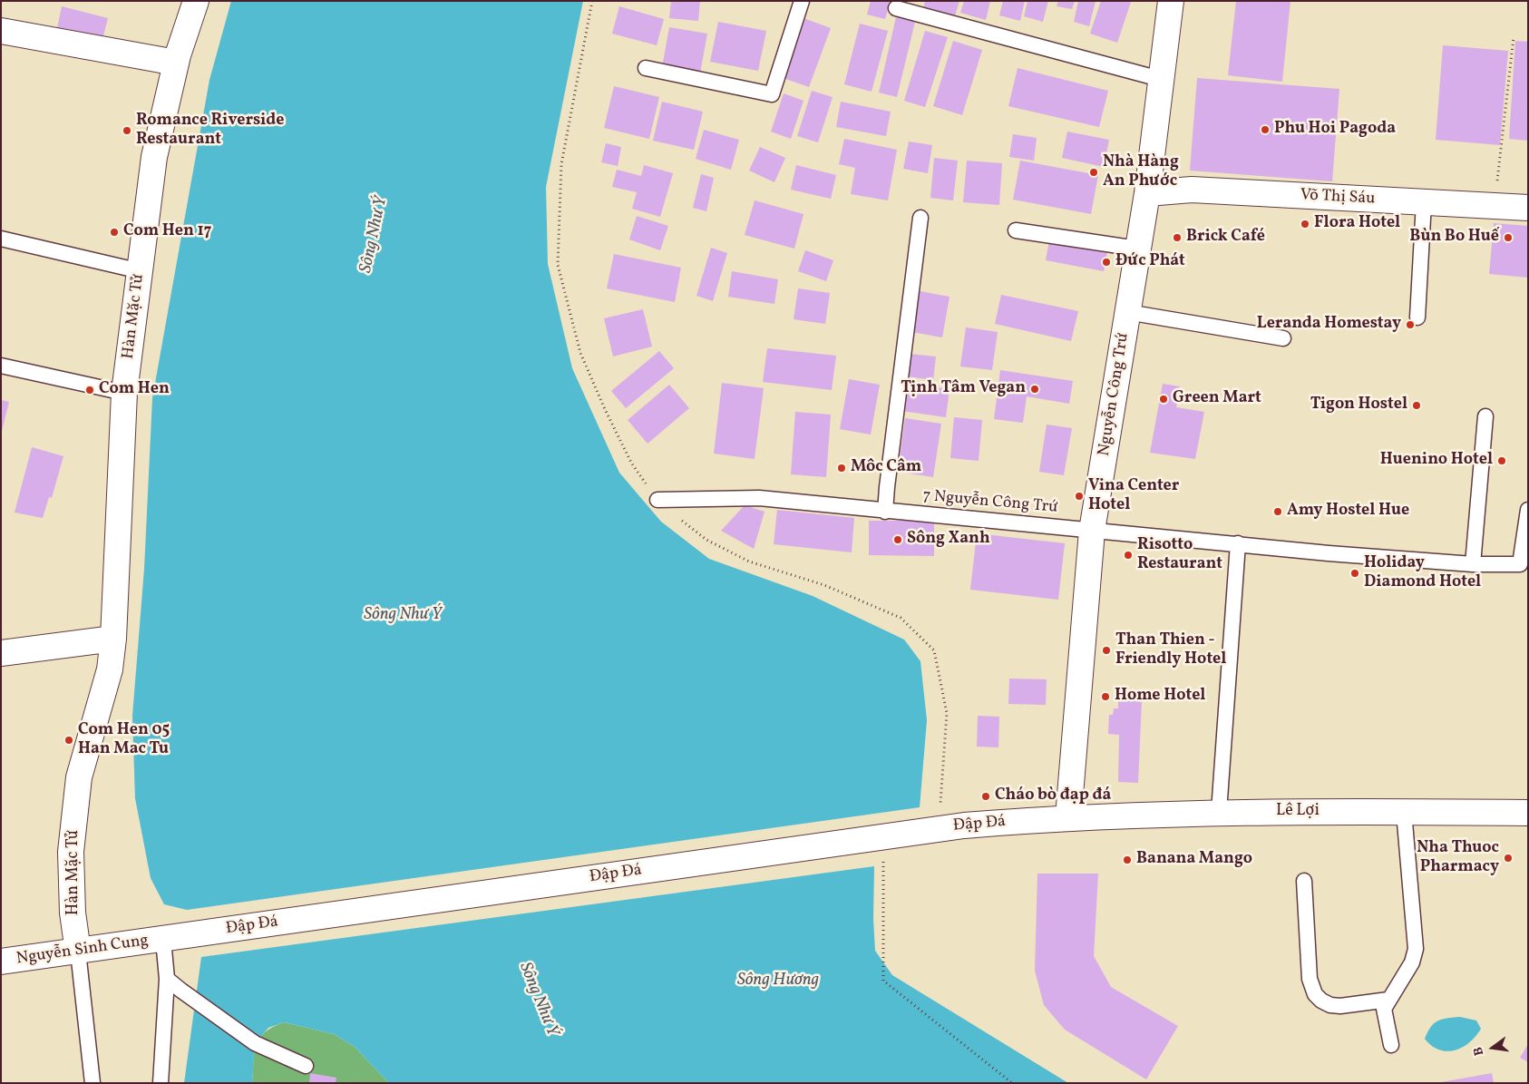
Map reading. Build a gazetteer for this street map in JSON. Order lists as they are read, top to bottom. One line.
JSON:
{"streets":{"street":["Võ Thị Sáu","Hàn Mặc Tử","Nguyễn Công Trứ","Lê Lợi","Đập Đá","Nguyễn Sinh Cung"],"lane":["7 Nguyễn Công Trứ"]},"crossings":[["Võ Thị Sáu","Nguyễn Công Trứ"],["Hàn Mặc Tử","Nguyễn Sinh Cung"],["Nguyễn Công Trứ","7 Nguyễn Công Trứ"],["Nguyễn Công Trứ","Lê Lợi"],["Nguyễn Công Trứ","Đập Đá"],["Lê Lợi","Đập Đá"],["Đập Đá","Nguyễn Sinh Cung"]],"water":["Sông Như Ý","Sông Hương"],"places":["Phu Hoi Pagoda","Romance Riverside Restaurant","Nhà Hàng An Phước","Flora Hotel","Com Hen 17","Brick Café","Bùn Bo Huế","Đức Phát","Leranda Homestay","Tịnh Tâm Vegan","Com Hen","Green Mart","Tigon Hostel","Huenino Hotel","Môc Câm","Vina Center Hotel","Amy Hostel Hue","Sông Xanh","Risotto Restaurant","Holiday Diamond Hotel","Than Thien - Friendly Hotel","Home Hotel","Com Hen 05 Han Mac Tu","Cháo bò đạp đá","Nha Thuoc Pharmacy","Banana Mango"],"north":"left"}
